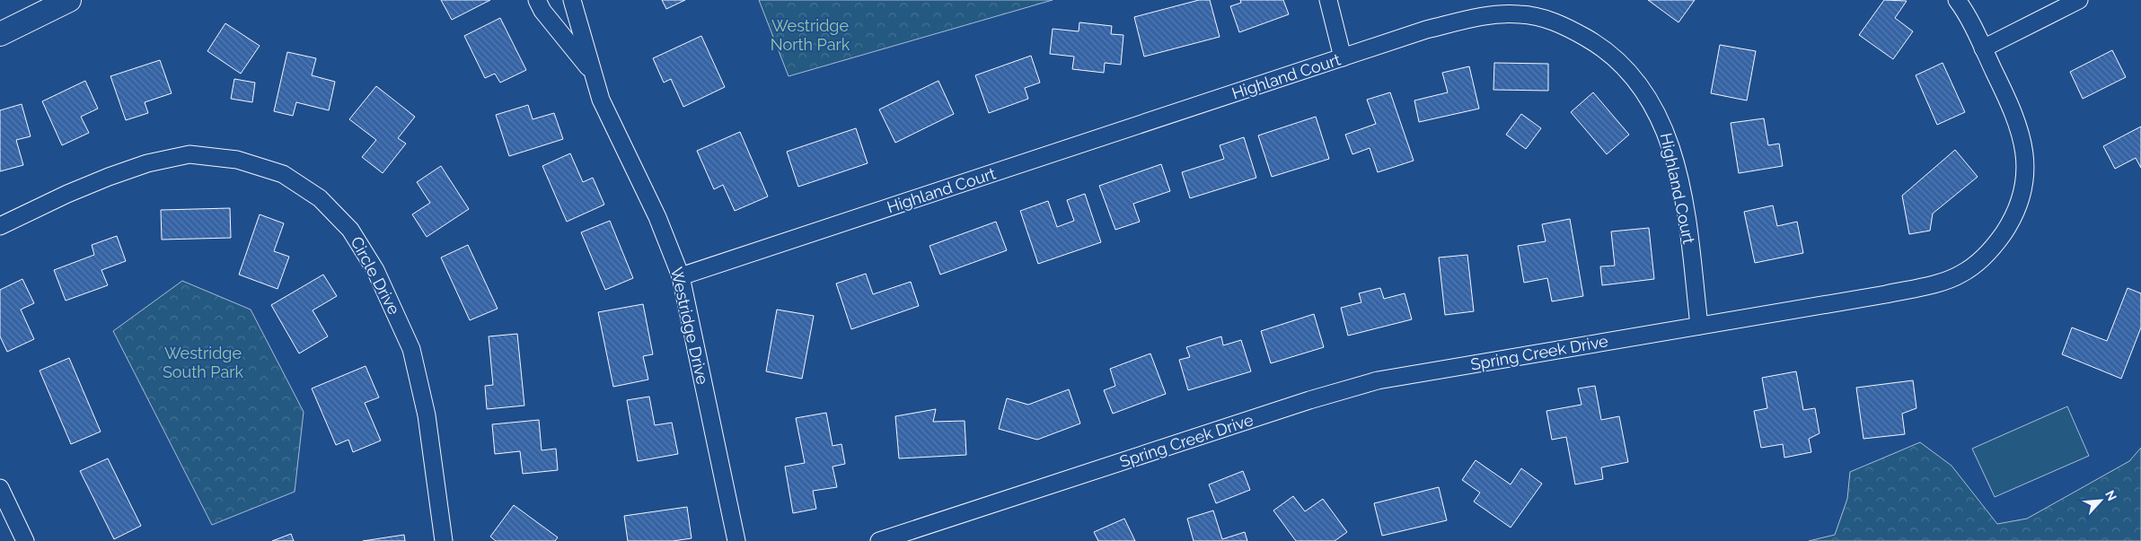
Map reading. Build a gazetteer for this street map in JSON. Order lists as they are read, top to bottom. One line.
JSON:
{"streets":{"street":["Highland Court","Circle Drive","Westridge Drive","Spring Creek Drive"]},"crossings":[["Highland Court","Westridge Drive"],["Highland Court","Spring Creek Drive"]],"parks":["Westridge North Park","Westridge South Park"],"north":"top right"}
